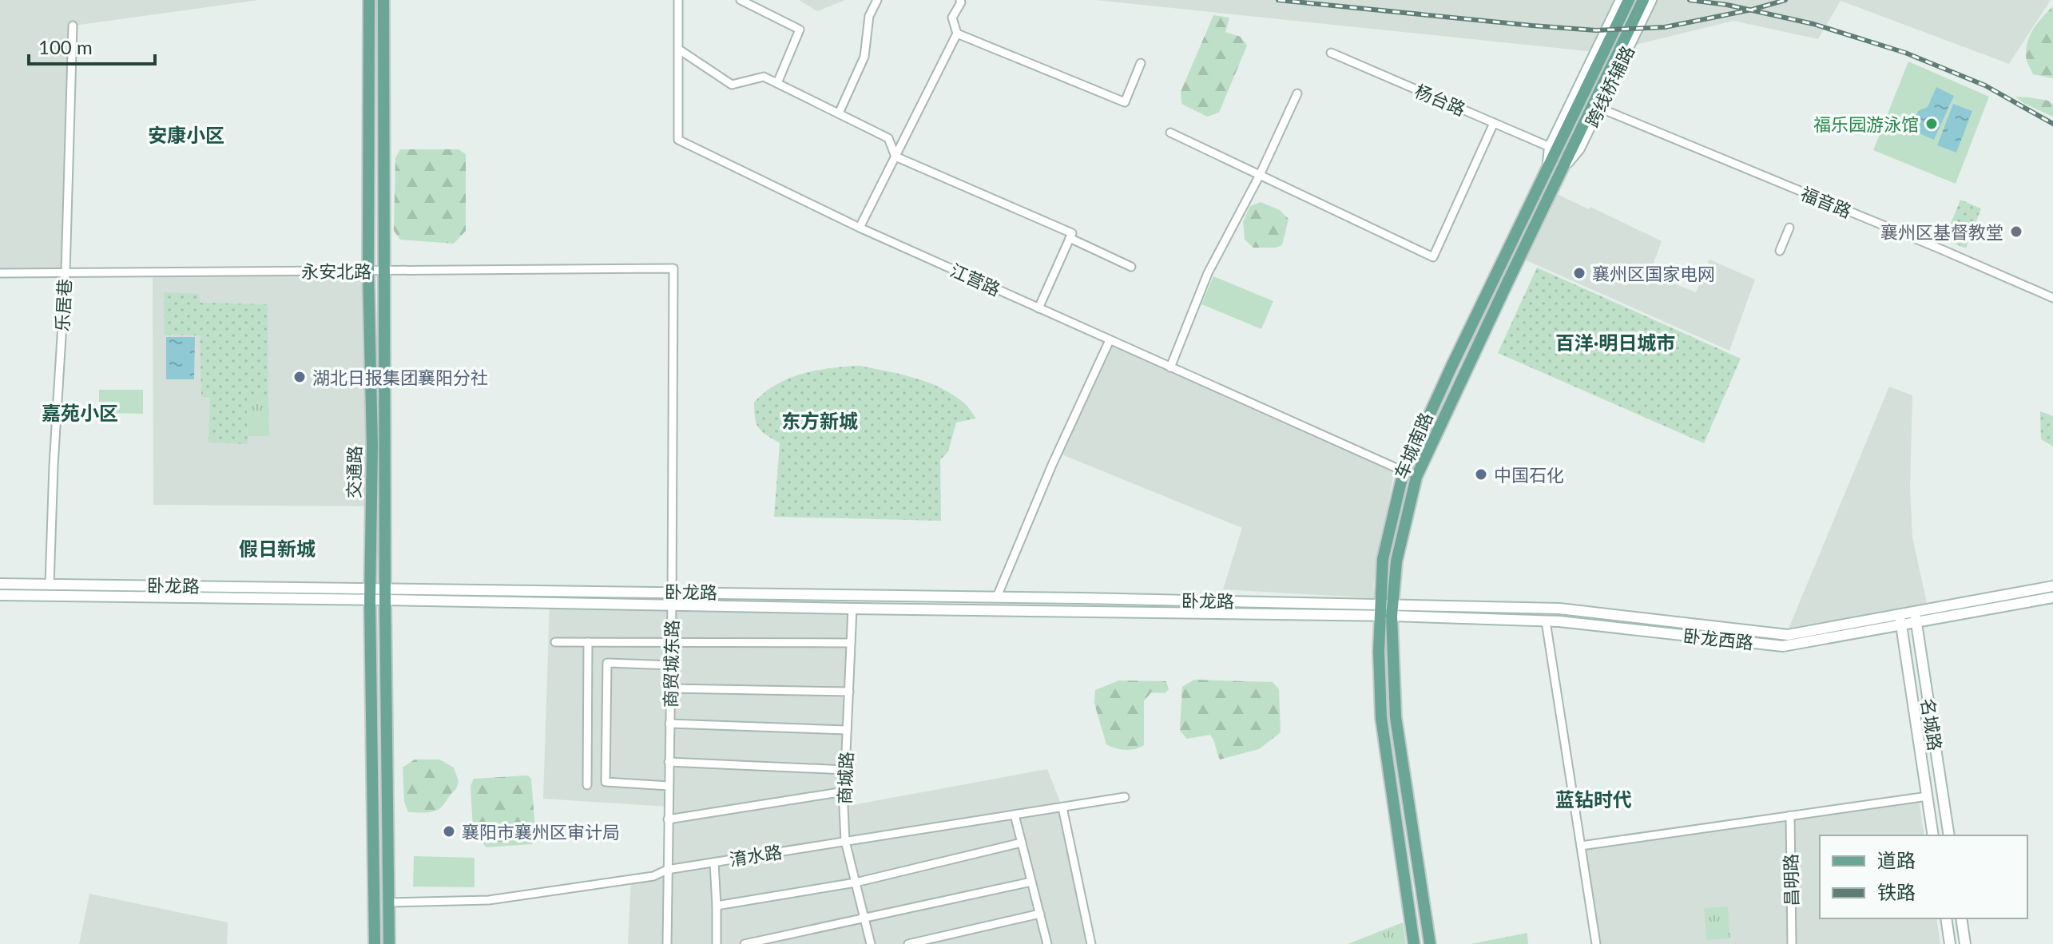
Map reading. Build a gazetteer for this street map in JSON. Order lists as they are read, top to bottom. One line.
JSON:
{"streets":{"main road":["跨线桥辅路","车城南路","交通路","卧龙路","卧龙西路","名城路"],"street":["杨台路","福音路","永安北路","江营路","乐居巷","商贸城东路","商城路","淯水路","昌明路"]},"crossings":[["跨线桥辅路","杨台路"],["跨线桥辅路","福音路"],["跨线桥辅路","车城南路"],["永安北路","乐居巷"],["永安北路","交通路"],["永安北路","商贸城东路"],["江营路","车城南路"],["乐居巷","卧龙路"],["车城南路","卧龙路"],["车城南路","卧龙西路"],["交通路","卧龙路"],["交通路","淯水路"],["卧龙路","卧龙西路"],["卧龙路","商贸城东路"],["卧龙路","商城路"],["卧龙西路","名城路"],["商贸城东路","淯水路"],["商城路","淯水路"]],"districts":["安康小区","百洋·明日城市","嘉苑小区","东方新城","假日新城","蓝钻时代"],"places":["福乐园游泳馆","襄州区基督教堂","襄州区国家电网","湖北日报集团襄阳分社","中国石化","襄阳市襄州区审计局"],"legend":["道路","铁路"],"scale_bar":"100 m"}
